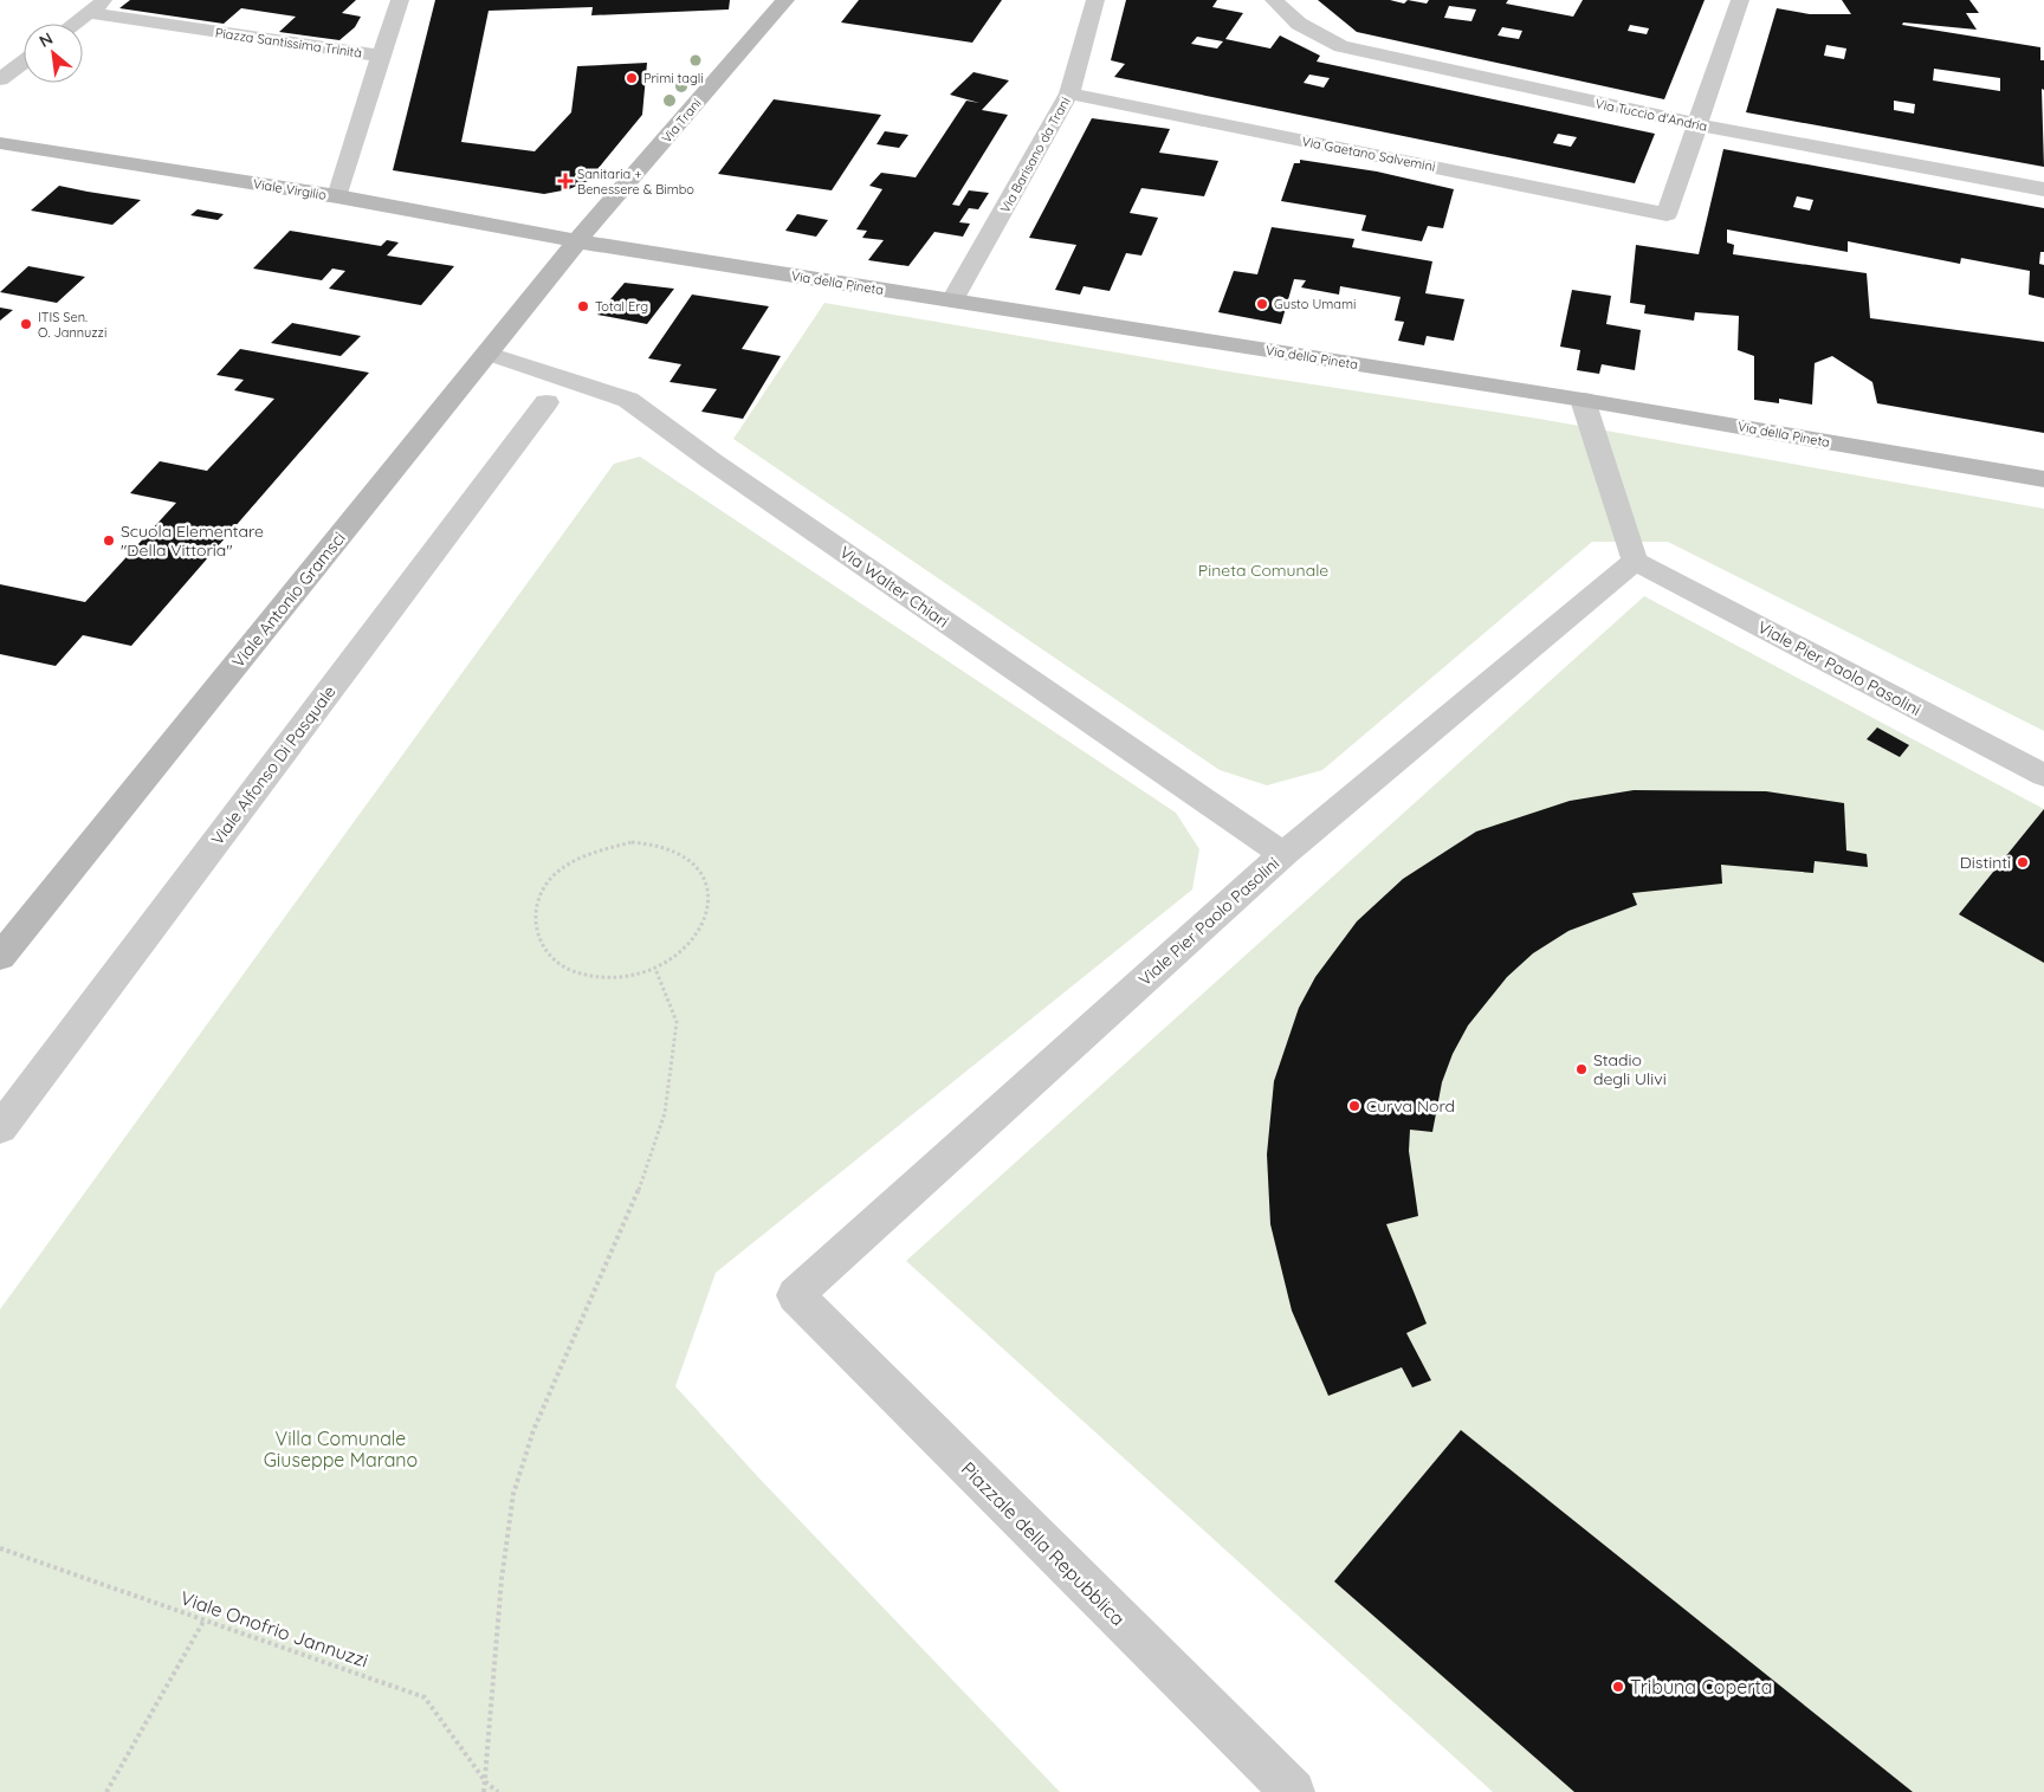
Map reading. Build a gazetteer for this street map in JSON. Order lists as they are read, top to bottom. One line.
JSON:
{"streets":{"street":["Piazza Santissima Trinità","Via Tuccio d'Andria","Via Trani","Via Gaetano Salvemini","Via Barisano da Trani","Viale Virgilio","Via della Pineta","Via Walter Chiari","Viale Antonio Gramsci","Viale Pier Paolo Pasolini","Viale Alfonso Di Pasquale","Piazzale della Repubblica"],"path":["Viale Onofrio Jannuzzi"]},"crossings":[["Piazza Santissima Trinità","Viale Virgilio"],["Via Tuccio d'Andria","Via Gaetano Salvemini"],["Via Trani","Viale Virgilio"],["Via Trani","Via della Pineta"],["Via Trani","Viale Antonio Gramsci"],["Via Gaetano Salvemini","Via Barisano da Trani"],["Via Barisano da Trani","Via della Pineta"],["Viale Virgilio","Via della Pineta"],["Viale Virgilio","Viale Antonio Gramsci"],["Via della Pineta","Viale Antonio Gramsci"],["Via Walter Chiari","Viale Antonio Gramsci"],["Via Walter Chiari","Viale Pier Paolo Pasolini"],["Viale Pier Paolo Pasolini","Piazzale della Repubblica"]],"parks":["Pineta Comunale","Villa Comunale Giuseppe Marano"],"places":{"other":["Primi tagli","Gusto Umami","Total Erg","ITIS Sen. O. Jannuzzi","Scuola Elementare \"Della Vittoria\"","Distinti","Stadio degli Ulivi","Curva Nord","Tribuna Coperta"],"health":["Sanitaria + Benessere & Bimbo"]},"north":"top left"}
